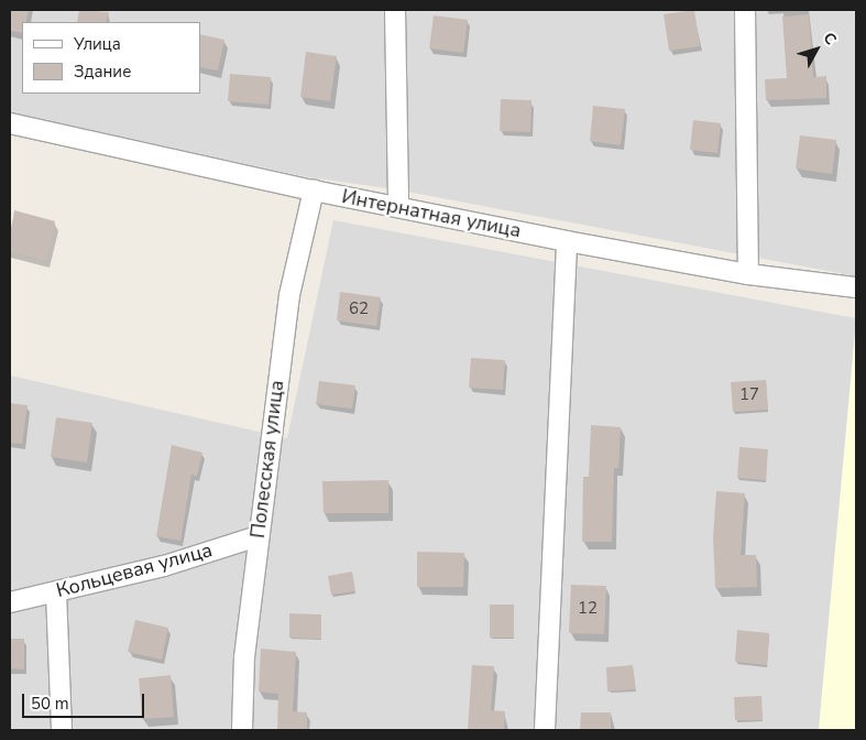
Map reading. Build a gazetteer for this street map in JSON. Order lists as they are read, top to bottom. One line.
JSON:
{"streets":{"street":["Интернатная улица","Полесская улица","Кольцевая улица"]},"crossings":[["Интернатная улица","Полесская улица"],["Полесская улица","Кольцевая улица"]],"house_numbers":["62","17","12"],"legend":["Улица","Здание"],"scale_bar":"50 m","north":"top right"}
